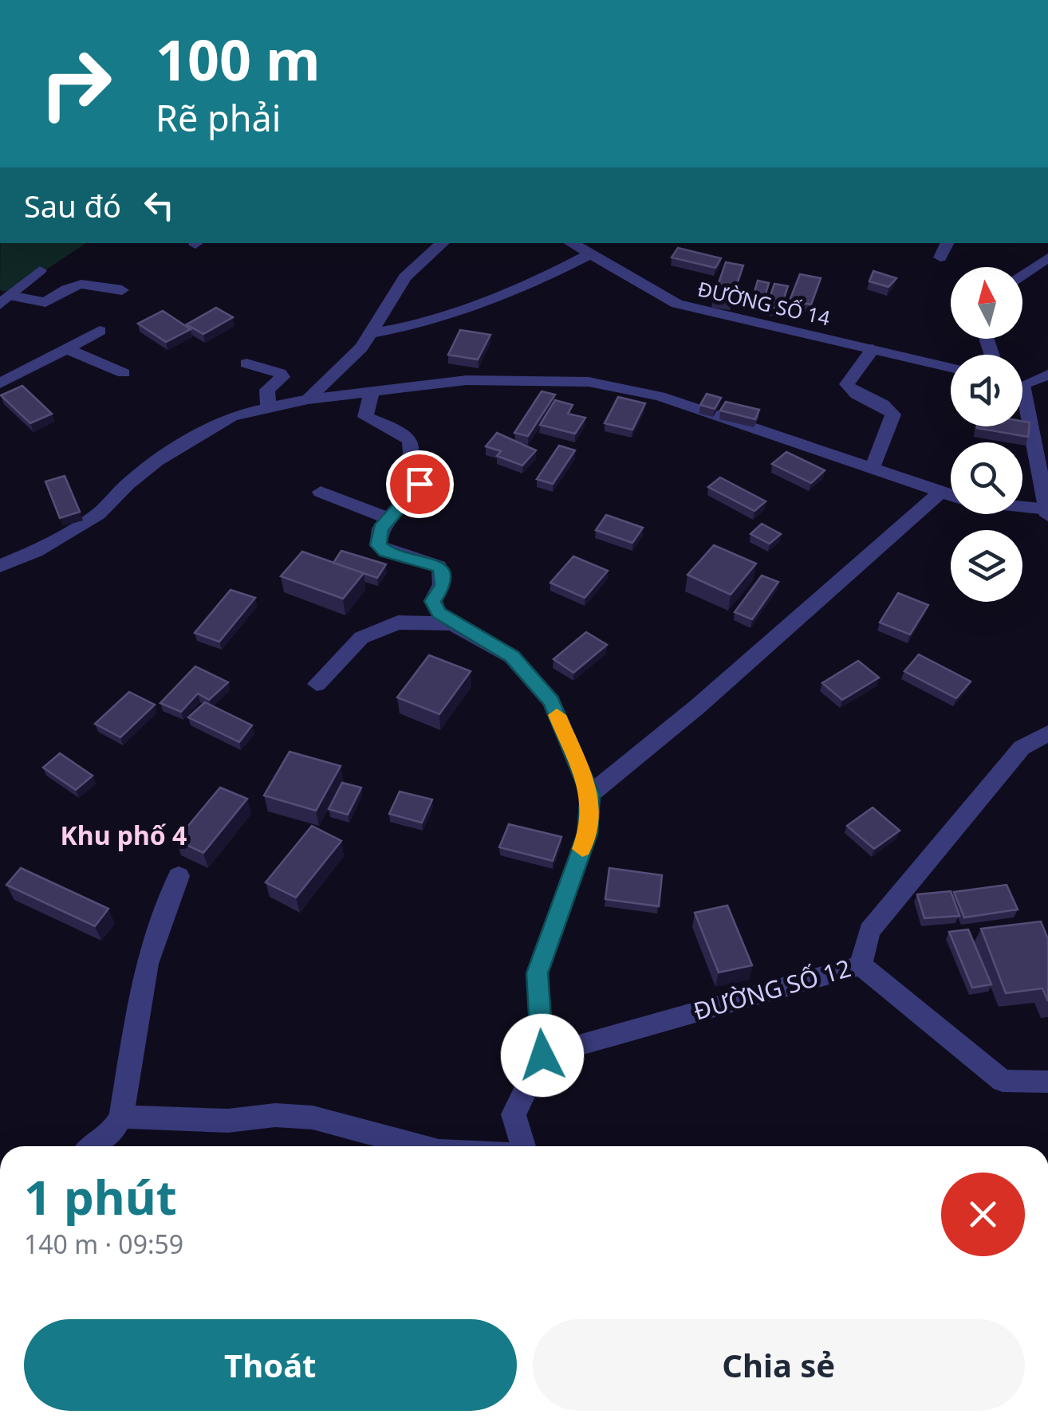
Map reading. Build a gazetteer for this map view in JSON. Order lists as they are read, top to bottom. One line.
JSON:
{"streets":{"street":["ĐƯỜNG SỐ 14","ĐƯỜNG SỐ 12"]},"districts":["Khu phố 4"],"north":"top","page":{"turn":["100 m","Rẽ phải"],"then":"Sau đó","heading":["1 phút","140 m · 09:59"],"buttons":["Thoát","Chia sẻ"]}}
